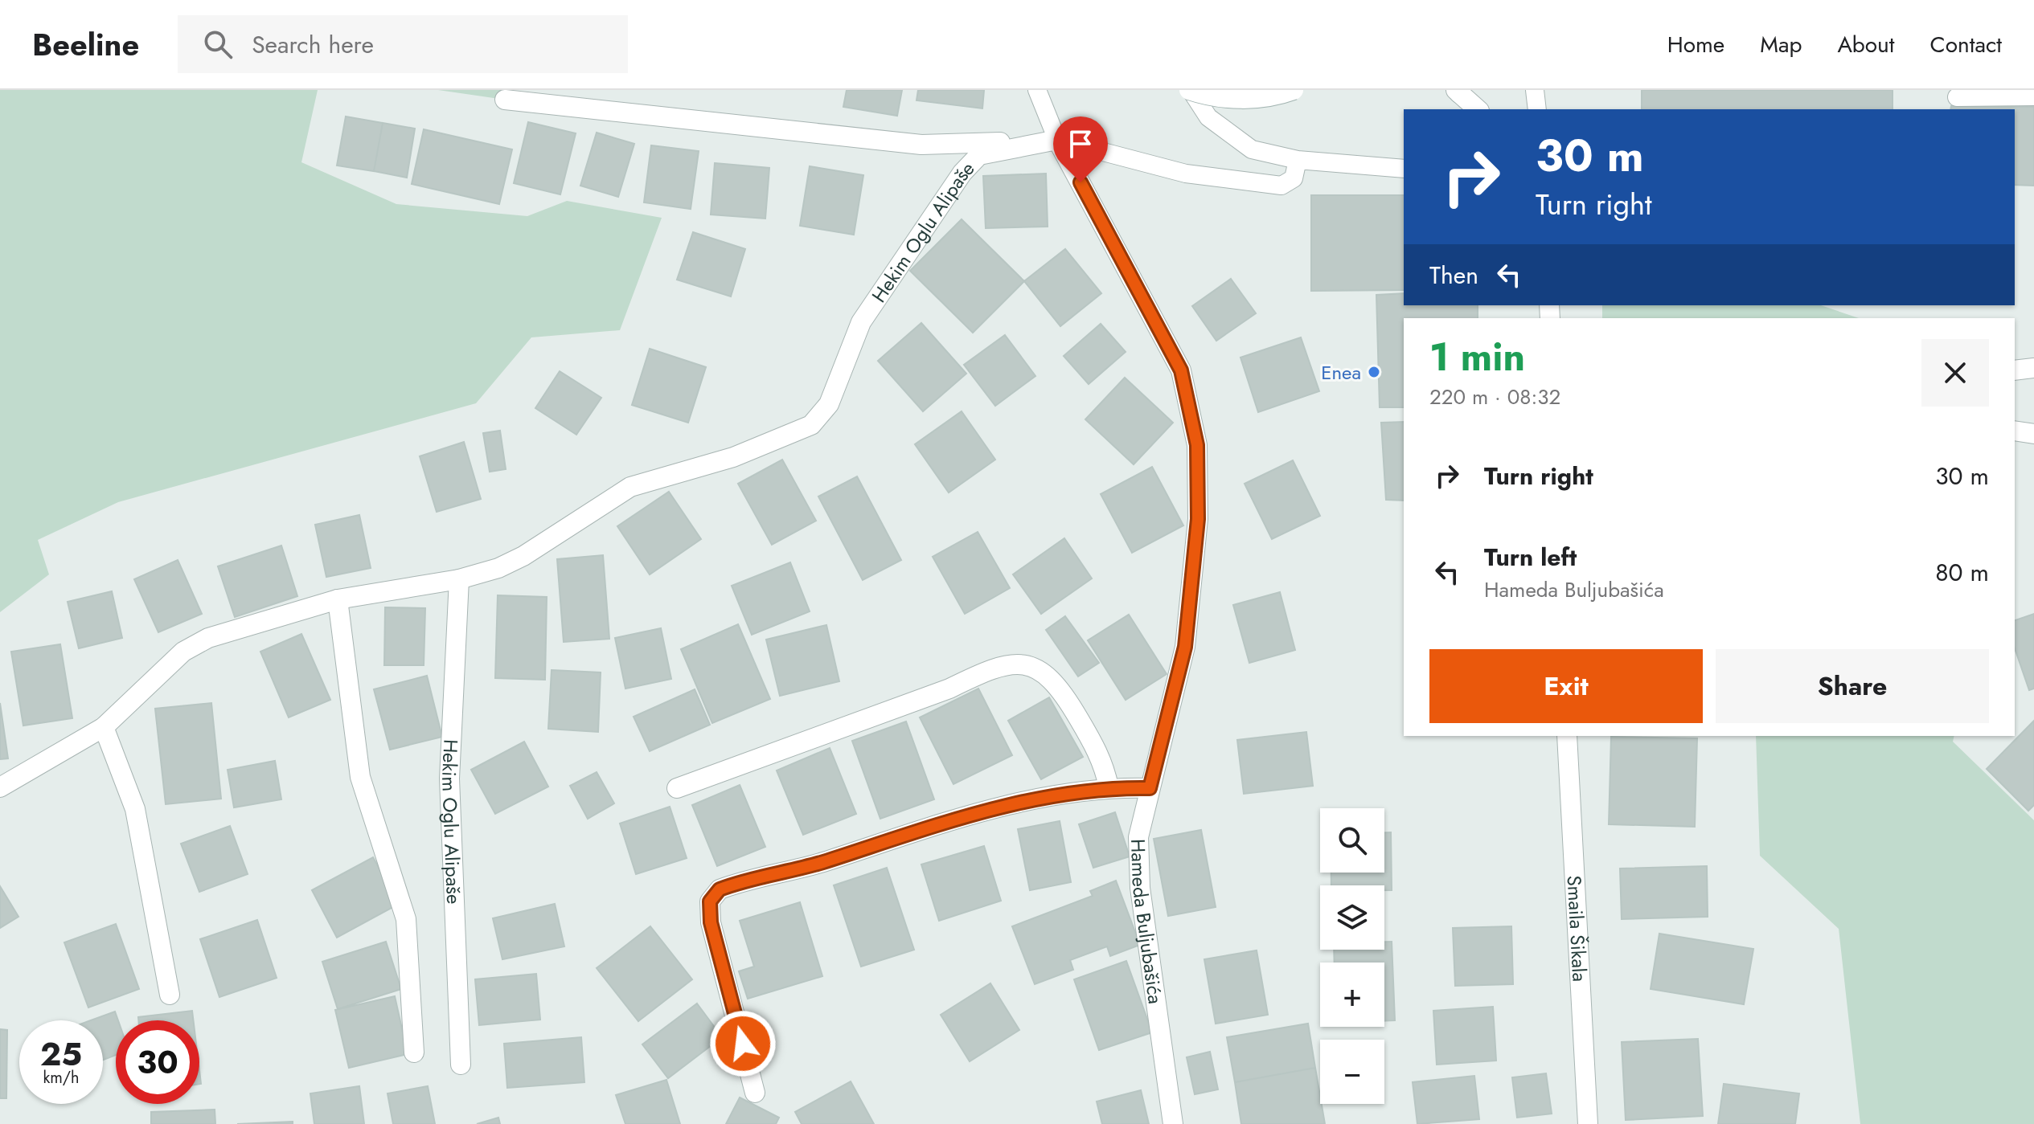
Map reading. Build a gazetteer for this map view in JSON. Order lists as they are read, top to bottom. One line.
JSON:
{"streets":{"street":["Hekim Oglu Alipaše","Hameda Buljubašića","Smaila Šikala"]},"crossings":[["Hekim Oglu Alipaše","Hameda Buljubašića"]],"places":["Enea"],"page":{"header":"Beeline","search":"Search here","nav":["Home","Map","About","Contact"],"turn":["30 m","Turn right"],"then":"Then","heading":["1 min","220 m · 08:32"],"list":[{"name":"Turn right","value":"30 m"},{"name":"Turn left","note":"Hameda Buljubašića","value":"80 m"}],"buttons":["Exit","Share"],"map_buttons":["+","−"],"speed":"25 km/h","limit":"30"}}
